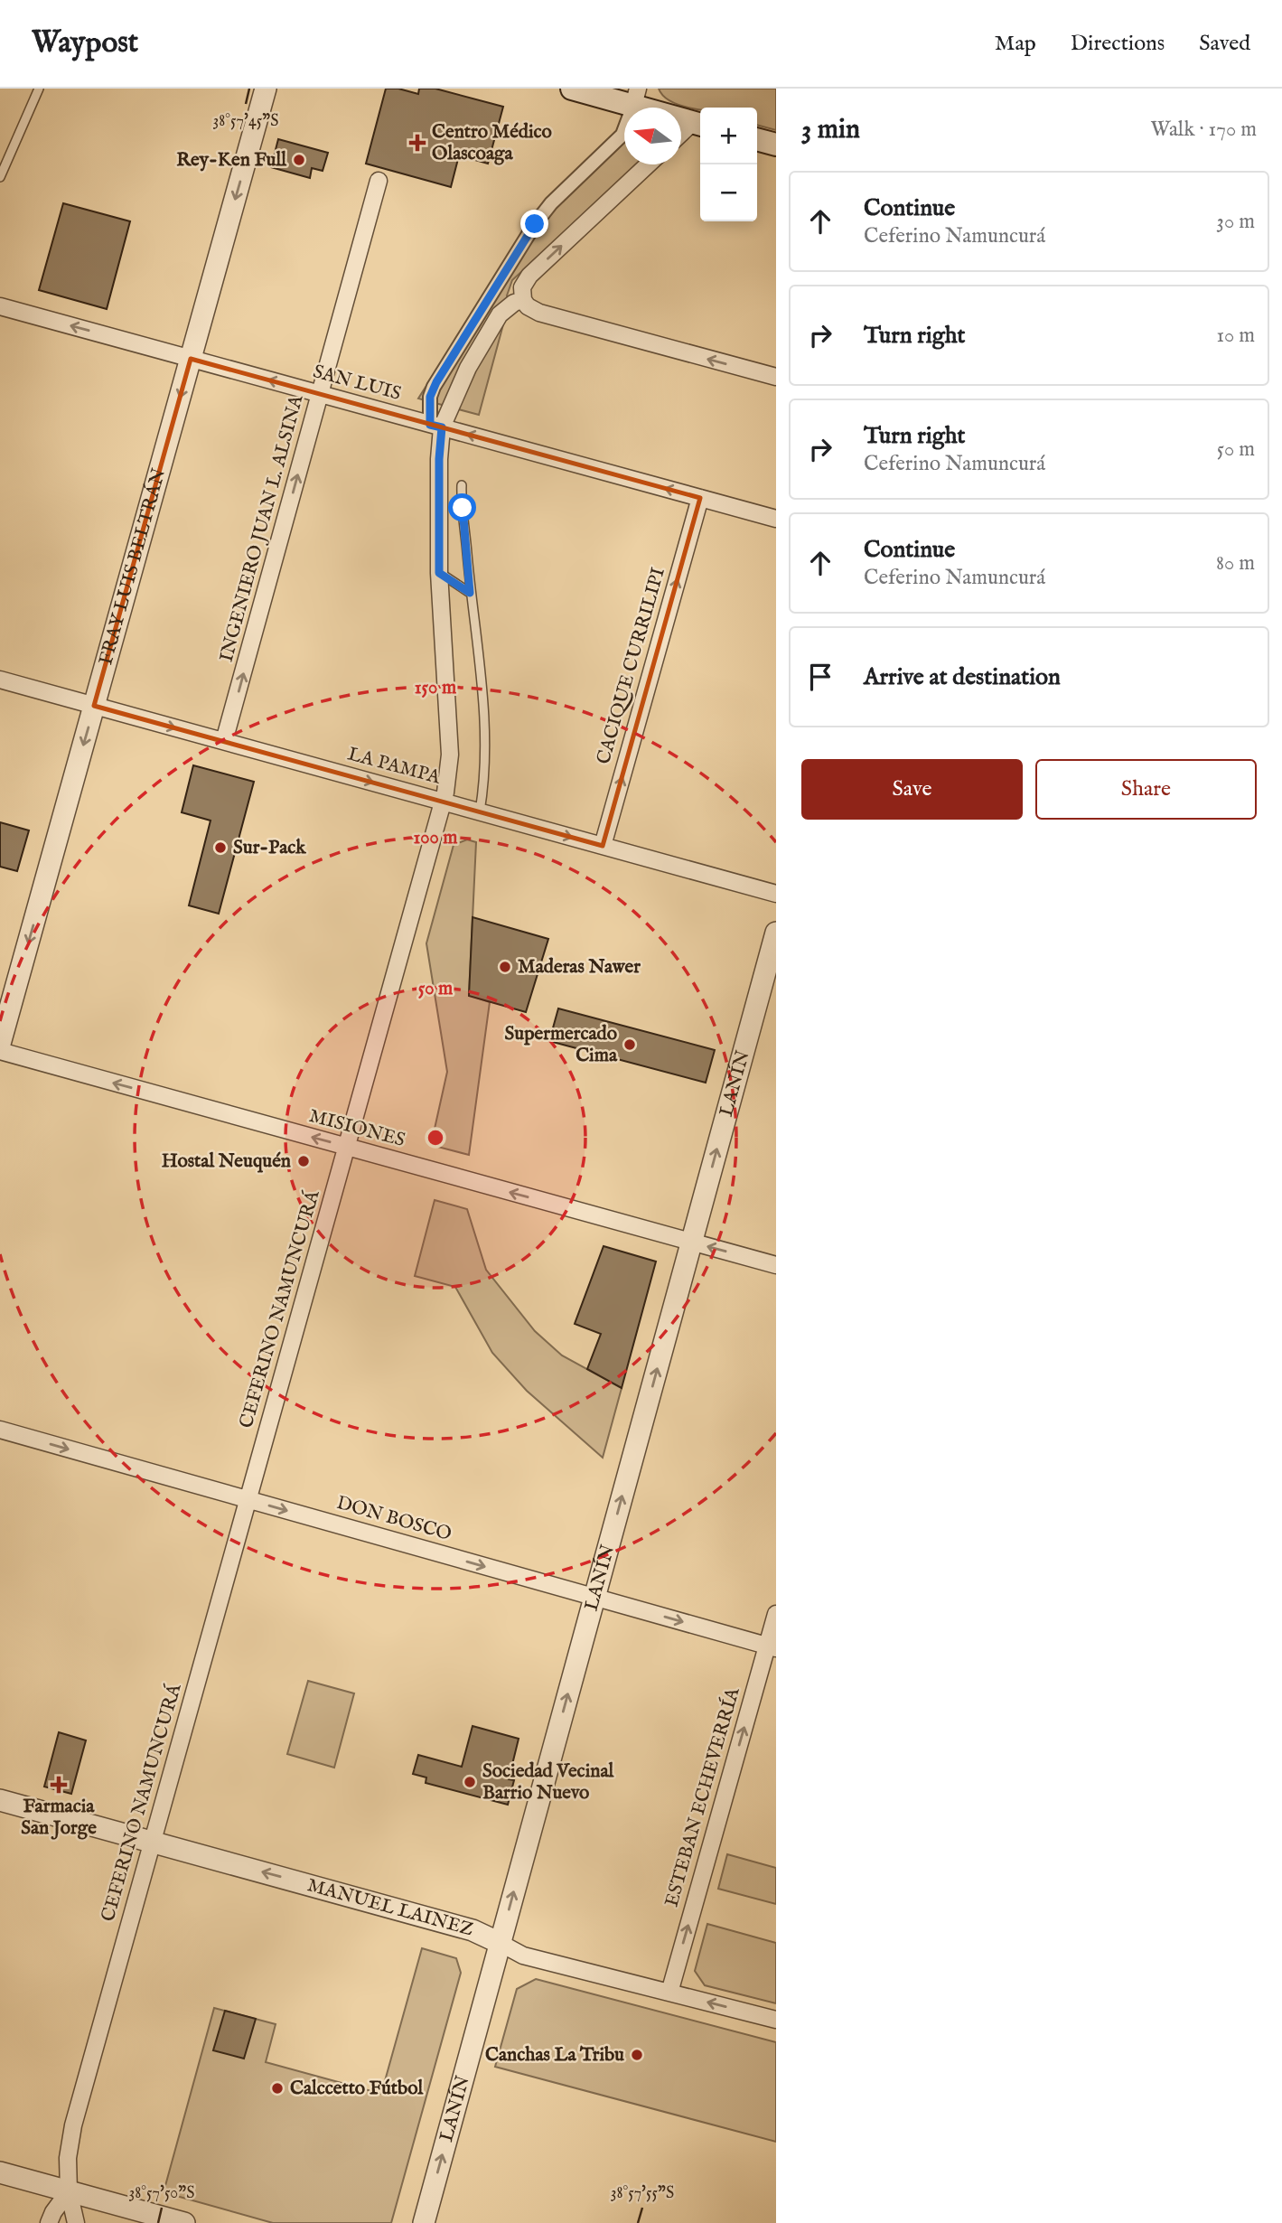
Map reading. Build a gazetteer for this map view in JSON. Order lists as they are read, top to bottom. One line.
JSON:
{"streets":{"street":["SAN LUIS","INGENIERO JUAN L. ALSINA","FRAY LUIS BELTRÁN","CACIQUE CURRILIPI","LA PAMPA","LANÍN","MISIONES","CEFERINO NAMUNCURÁ","DON BOSCO","ESTEBAN ECHEVERRÍA","MANUEL LAINEZ"]},"crossings":[["SAN LUIS","INGENIERO JUAN L. ALSINA"],["SAN LUIS","FRAY LUIS BELTRÁN"],["SAN LUIS","CACIQUE CURRILIPI"],["SAN LUIS","CEFERINO NAMUNCURÁ"],["INGENIERO JUAN L. ALSINA","LA PAMPA"],["FRAY LUIS BELTRÁN","LA PAMPA"],["CACIQUE CURRILIPI","LA PAMPA"],["LA PAMPA","CEFERINO NAMUNCURÁ"],["LANÍN","MISIONES"],["LANÍN","DON BOSCO"],["LANÍN","MANUEL LAINEZ"],["MISIONES","CEFERINO NAMUNCURÁ"],["CEFERINO NAMUNCURÁ","DON BOSCO"],["CEFERINO NAMUNCURÁ","MANUEL LAINEZ"],["DON BOSCO","ESTEBAN ECHEVERRÍA"],["ESTEBAN ECHEVERRÍA","MANUEL LAINEZ"]],"one_way":["INGENIERO JUAN L. ALSINA","FRAY LUIS BELTRÁN","CACIQUE CURRILIPI","LA PAMPA","LANÍN","MISIONES","DON BOSCO","ESTEBAN ECHEVERRÍA","MANUEL LAINEZ"],"places":{"health":["Centro Médico Olascoaga","Farmacia San Jorge"],"other":["Rey-Ken Full","Sur-Pack","Maderas Nawer","Supermercado Cima","Hostal Neuquén","Sociedad Vecinal Barrio Nuevo","Canchas La Tribu","Calccetto Fútbol"]},"north":"left","page":{"header":"Waypost","nav":["Map","Directions","Saved"],"heading":["3 min","Walk · 170 m"],"map_buttons":["+","−"],"list":[["Continue","Ceferino Namuncurá","30 m"],["Turn right","10 m"],["Turn right","Ceferino Namuncurá","50 m"],["Continue","Ceferino Namuncurá","80 m"],"Arrive at destination"],"buttons":["Save","Share"]},"coordinates":["38°57'45\"S","38°57'50\"S","38°57'55\"S"],"rings":["150 m","100 m","50 m"]}
